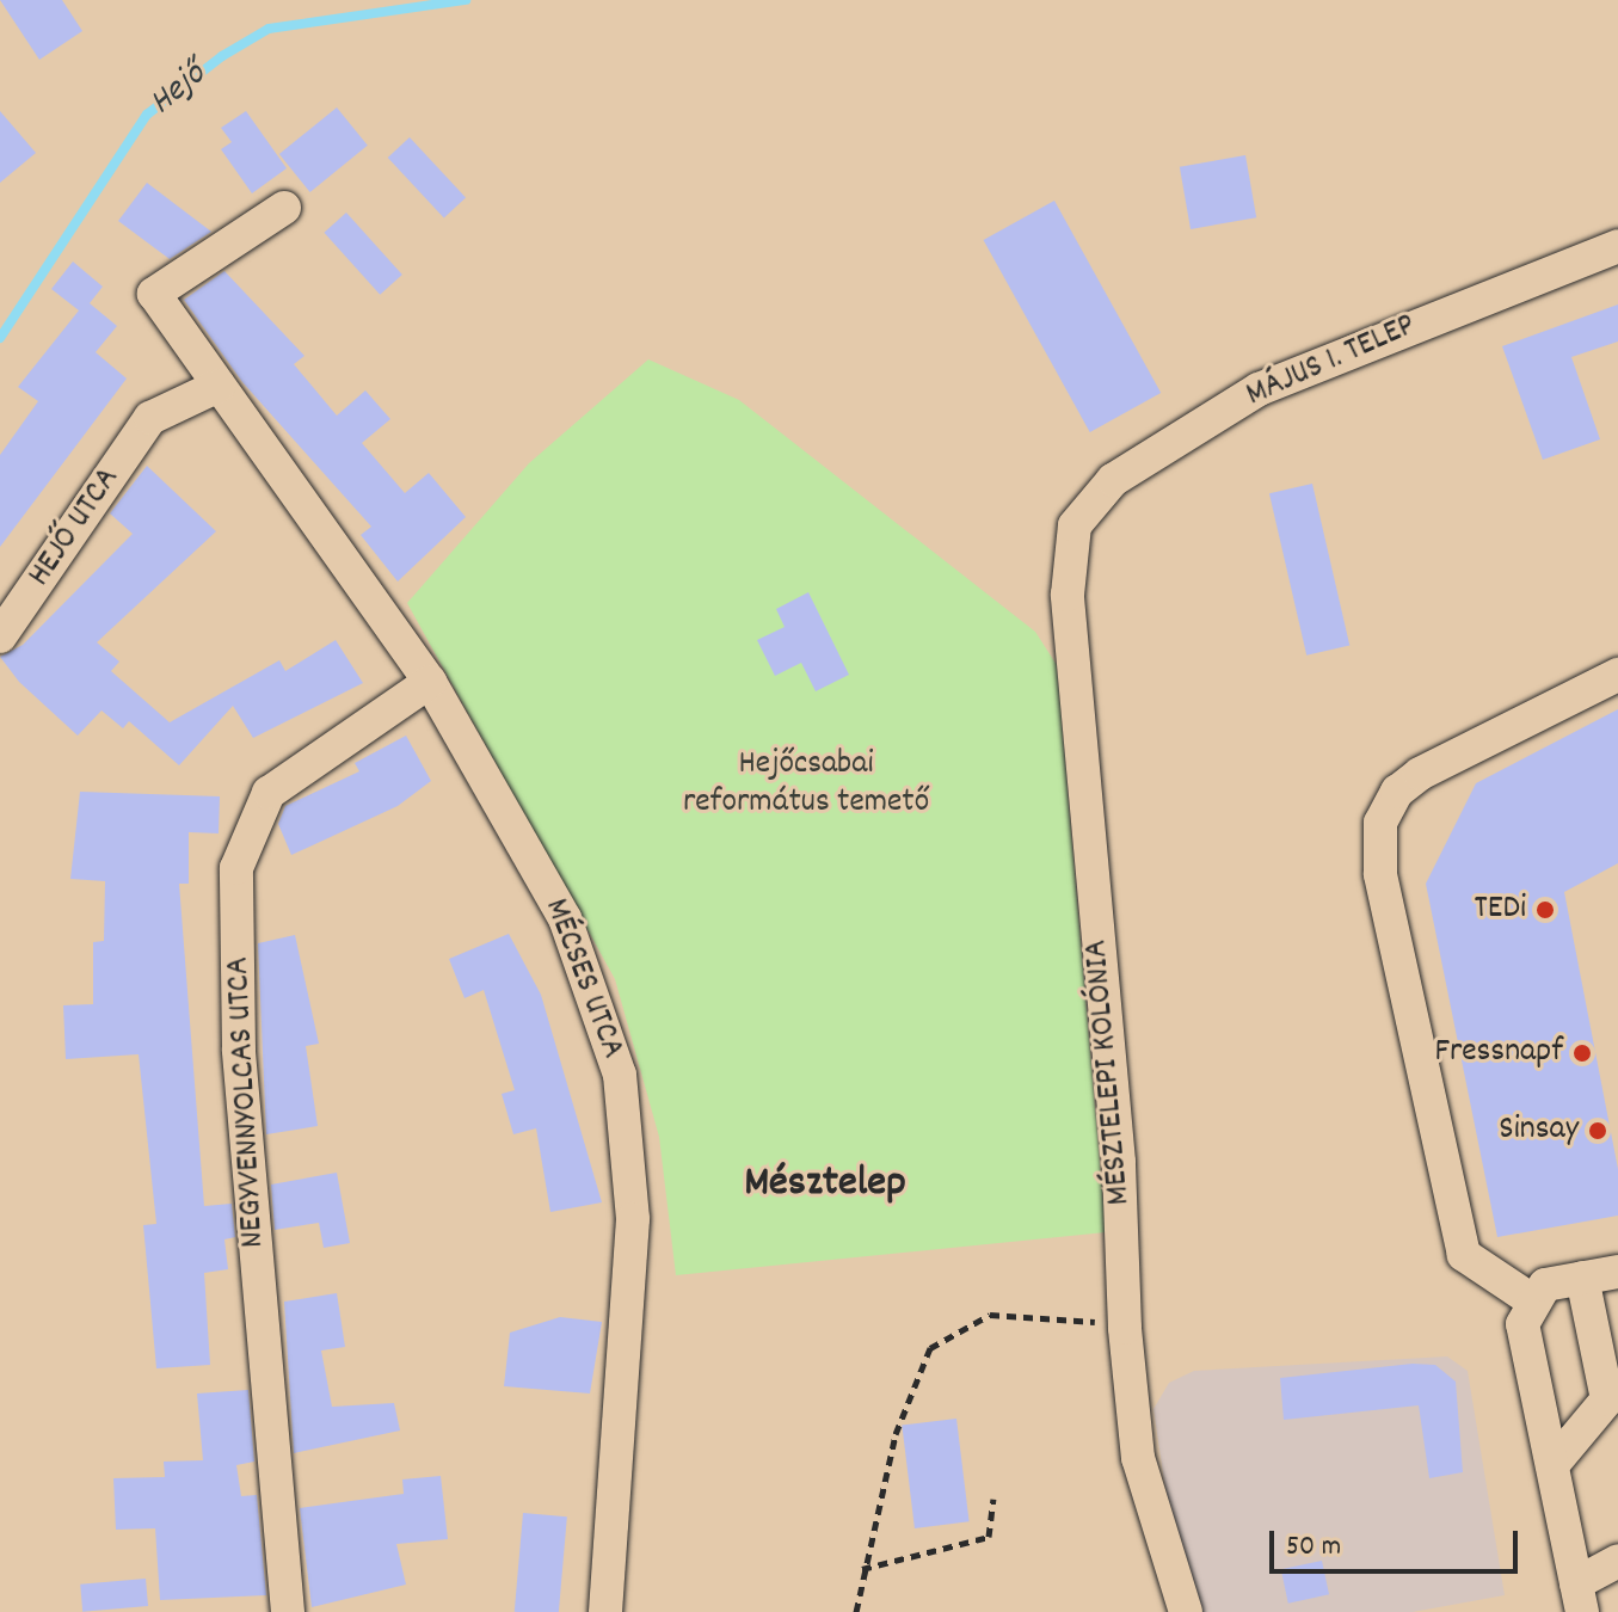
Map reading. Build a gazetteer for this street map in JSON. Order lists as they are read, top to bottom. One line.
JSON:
{"streets":{"street":["MÁJUS 1. TELEP","HEJŐ UTCA","MÉCSES UTCA","MÉSZTELEPI KOLÓNIA","NEGYVENNYOLCAS UTCA"]},"crossings":[["MÁJUS 1. TELEP","MÉSZTELEPI KOLÓNIA"],["HEJŐ UTCA","MÉCSES UTCA"],["MÉCSES UTCA","NEGYVENNYOLCAS UTCA"]],"districts":["Mésztelep"],"water":["Hejő"],"parks":["Hejőcsabai református temető"],"places":["TEDi","Fressnapf","Sinsay"],"scale_bar":"50 m"}
